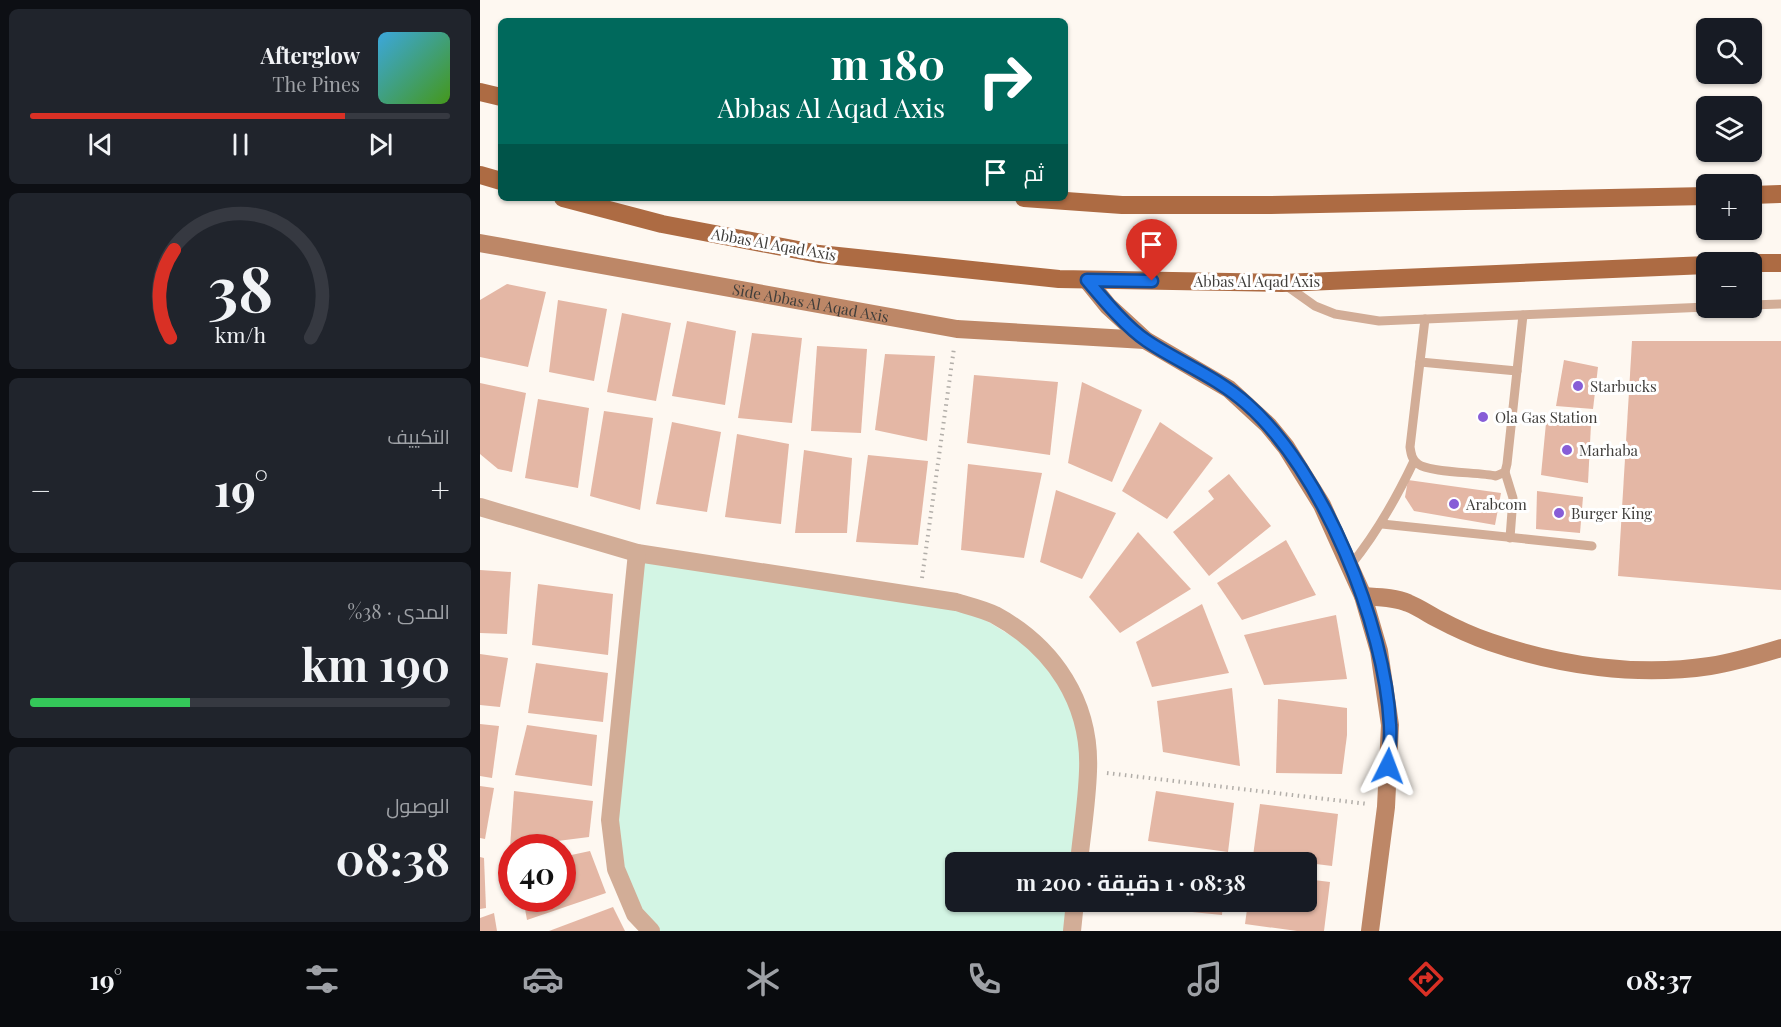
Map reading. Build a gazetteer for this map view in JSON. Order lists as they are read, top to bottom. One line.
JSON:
{"streets":{"main road":["Abbas Al Aqad Axis"],"street":["Side Abbas Al Aqad Axis"]},"places":["Starbucks","Ola Gas Station","Marhaba","Arabcom","Burger King"],"page":{"map_buttons":["+","−"],"turn":["180 m","Abbas Al Aqad Axis"],"song":["Afterglow","The Pines"],"then":"ثم","tile":["التكييف",["المدى · 38%","190 km"],["الوصول","08:38"]],"heat":["−","19°","+"],"limit":"40","trip":"08:38 · 1 دقيقة · 200 m","tabs":["08:37","19°"],"gauge":["38","km/h"]}}
